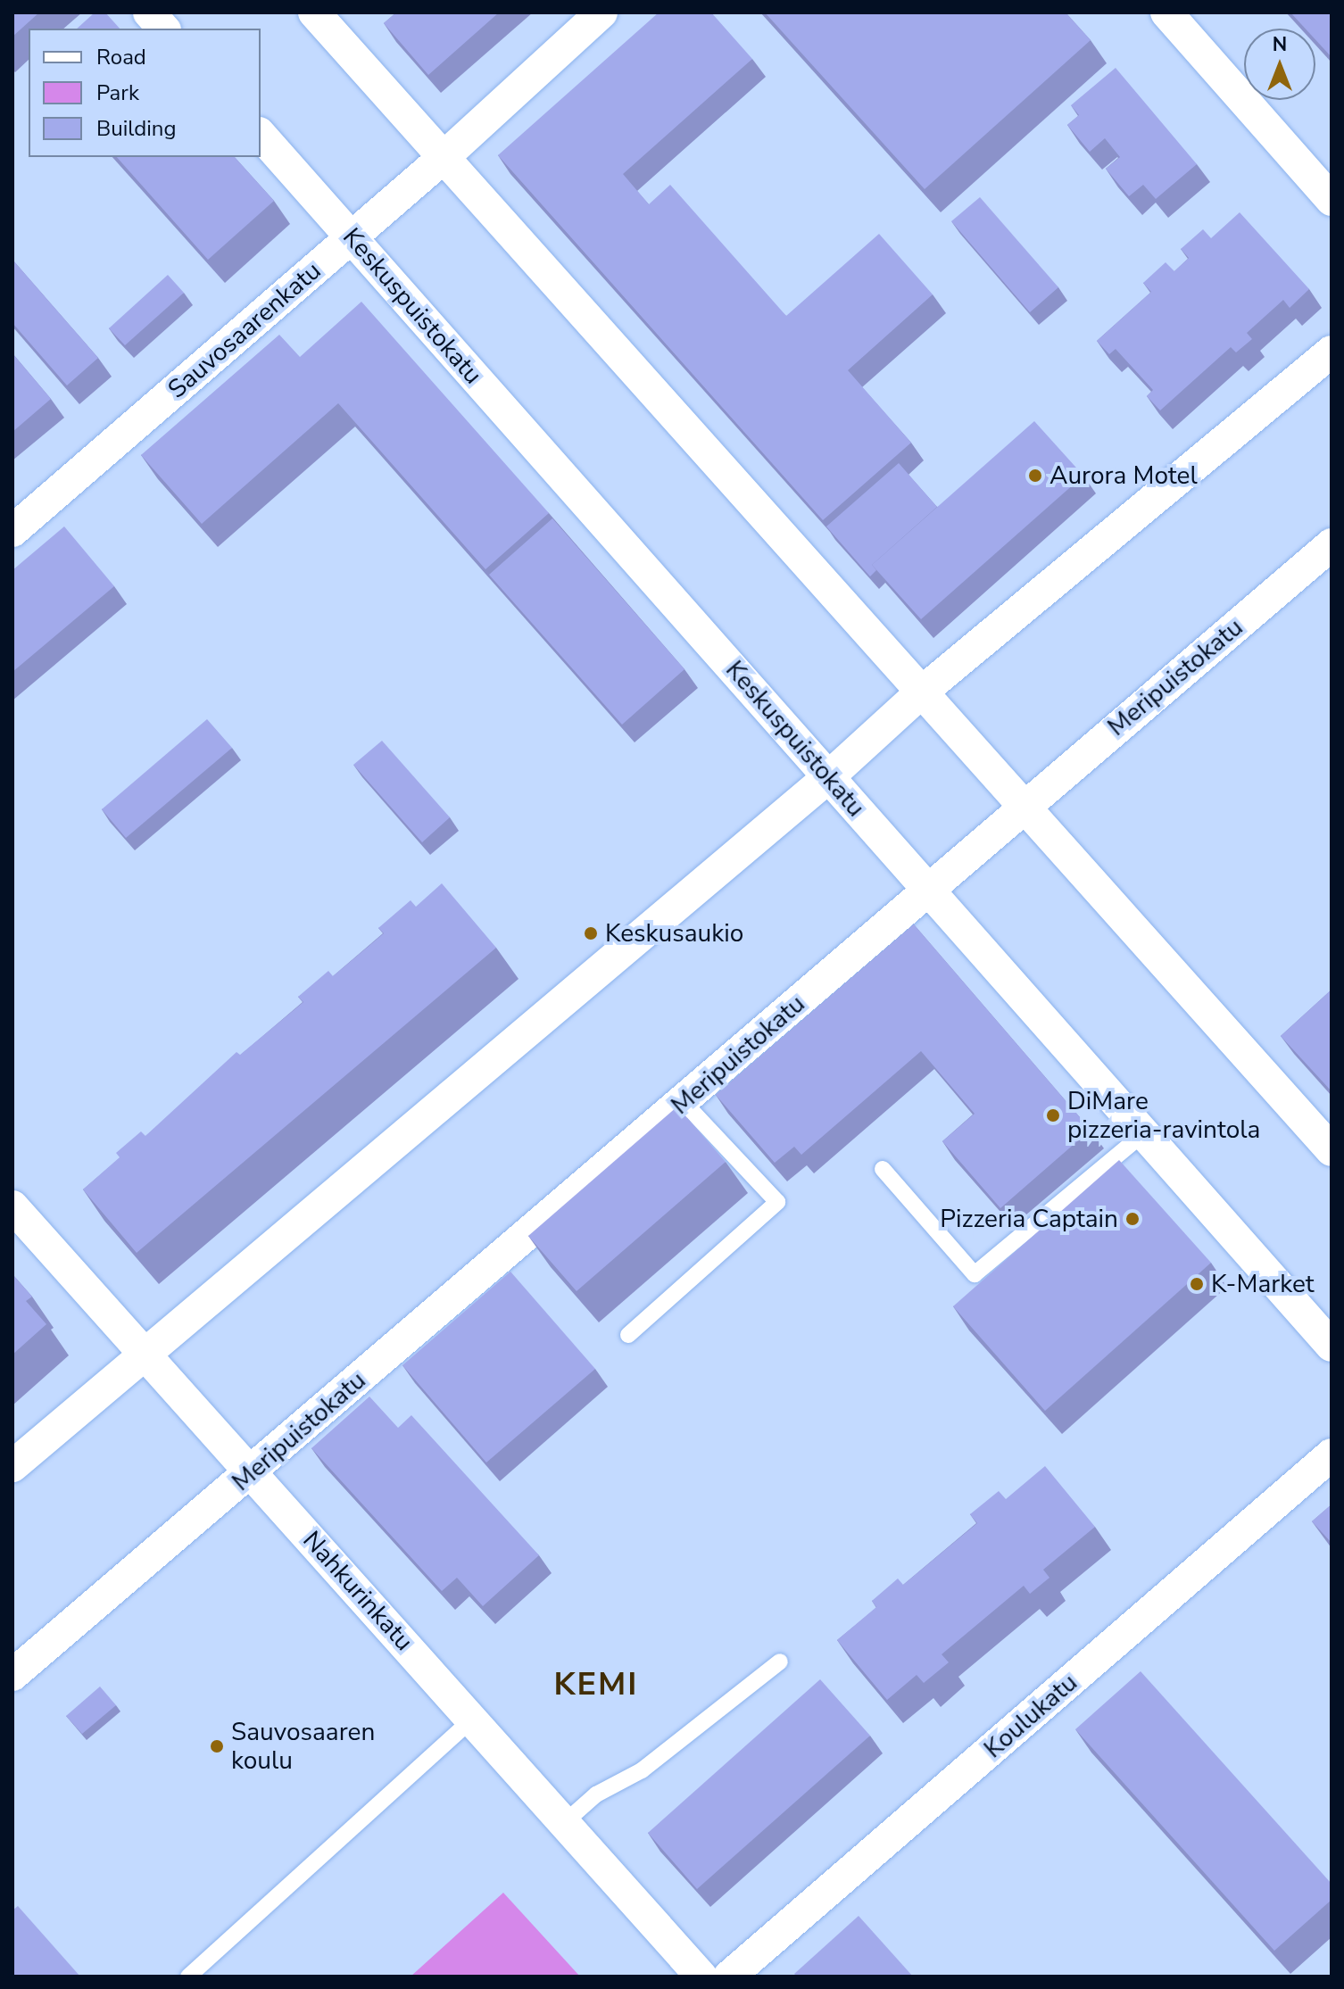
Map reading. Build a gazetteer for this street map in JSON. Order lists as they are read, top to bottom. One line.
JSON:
{"streets":{"street":["Keskuspuistokatu","Sauvosaarenkatu","Meripuistokatu","Nahkurinkatu","Koulukatu"]},"crossings":[["Keskuspuistokatu","Sauvosaarenkatu"],["Keskuspuistokatu","Meripuistokatu"],["Meripuistokatu","Nahkurinkatu"]],"districts":["KEMI"],"places":["Aurora Motel","Keskusaukio","DiMare pizzeria-ravintola","Pizzeria Captain","K-Market","Sauvosaaren koulu"],"legend":["Road","Park","Building"],"north":"top"}
